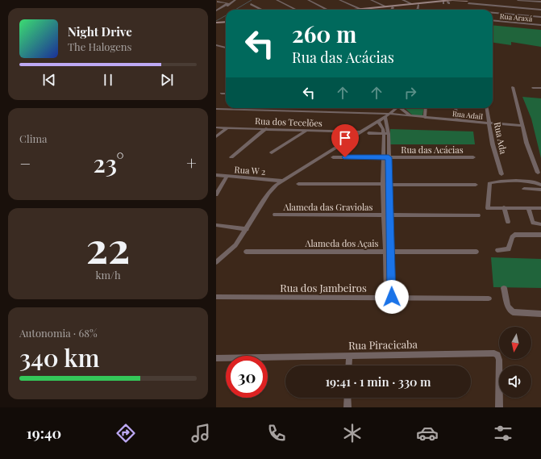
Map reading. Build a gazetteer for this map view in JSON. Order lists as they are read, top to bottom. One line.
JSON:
{"streets":{"street":["Rua Araxá","Rua Adail","Rua dos Tecelões","Rua Ada","Rua das Acácias","Rua W 2","Alameda das Graviolas","Alameda dos Açais","Rua dos Jambeiros","Rua Piracicaba"]},"crossings":[["Rua Adail","Rua Ada"]],"north":"bottom","page":{"turn":["260 m","Rua das Acácias"],"song":["Night Drive","The Halogens"],"tile":["Clima",["22","km/h"],["Autonomia · 68%","340 km"]],"heat":["−","23°","+"],"limit":"30","trip":"19:41 · 1 min · 330 m","tabs":"19:40"}}
